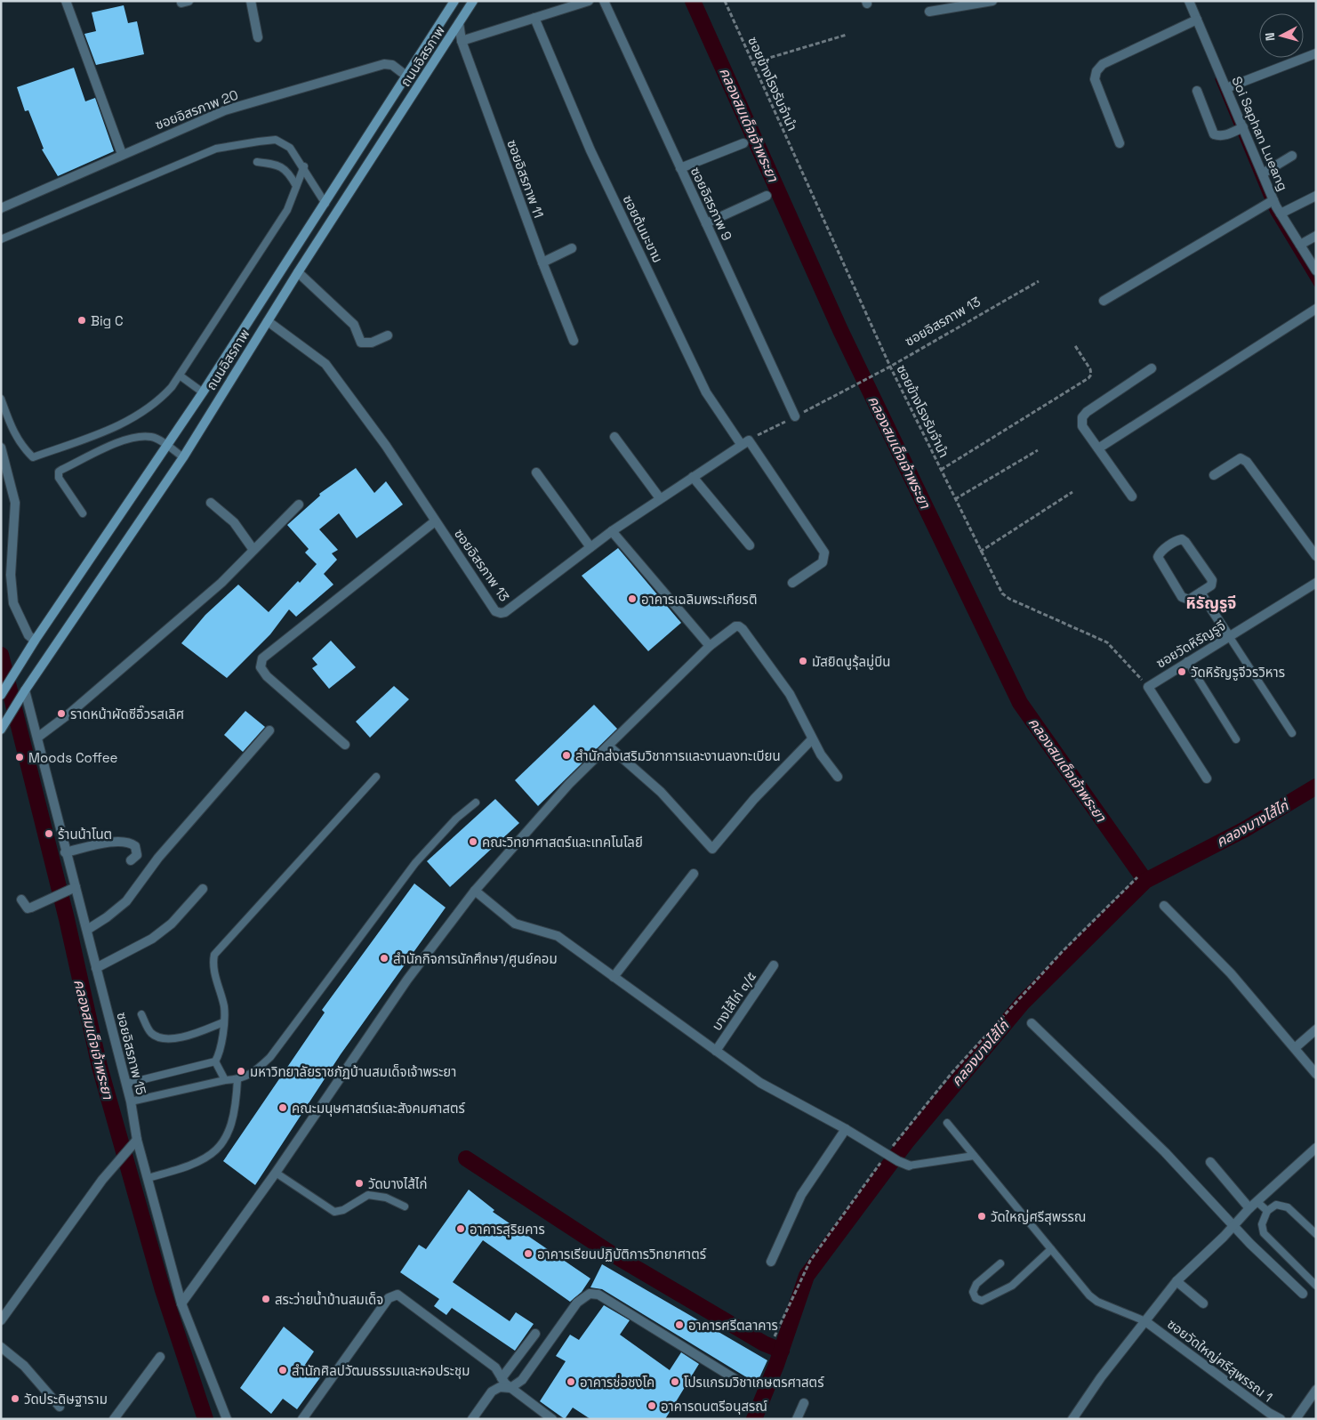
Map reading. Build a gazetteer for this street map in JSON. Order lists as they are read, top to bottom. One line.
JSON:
{"streets":{"main road":["ถนนอิสรภาพ"],"street":["ซอยอิสรภาพ 20","Soi Saphan Lueang","ซอยอิสรภาพ 11","ซอยอิสรภาพ 9","ซอยต้นมะขาม","ซอยอิสรภาพ 13","ซอยวัดหิรัญรูจี","บางไส้ไก่ ๓/๕","ซอยอิสรภาพ 15","ซอยวัดใหญ่ศรีสุพรรณ 1"],"path":["ซอยข้างโรงรับจำนำ"]},"crossings":[["ถนนอิสรภาพ","ซอยอิสรภาพ 11"],["ถนนอิสรภาพ","ซอยอิสรภาพ 13"],["ถนนอิสรภาพ","ซอยอิสรภาพ 15"],["ซอยข้างโรงรับจำนำ","ซอยอิสรภาพ 13"],["ซอยข้างโรงรับจำนำ","ซอยวัดหิรัญรูจี"],["ซอยต้นมะขาม","ซอยอิสรภาพ 13"]],"districts":["หิรัญรูจี"],"water":["คลองสมเด็จเจ้าพระยา","คลองบางไส้ไก่"],"places":["Big C","อาคารเฉลิมพระเกียรติ","มัสยิดนูรุ้ลมู่บีน","วัดหิรัญรูจีวรวิหาร","ราดหน้าผัดซีอิ๊วรสเลิศ","สำนักส่งเสริมวิชาการและงานลงทะเบียน","Moods Coffee","ร้านน้าโนต","คณะวิทยาศาสตร์และเทคโนโลยี","สำนักกิจการนักศึกษา/ศูนย์คอม","มหาวิทยาลัยราชภัฏบ้านสมเด็จเจ้าพระยา","คณะมนุษศาสตร์และสังคมศาสตร์","วัดบางไส้ไก่","วัดใหญ่ศรีสุพรรณ","อาคารสุริยคาร","อาคารเรียนปฏิบัติการวิทยาศาตร์","สระว่ายน้ำบ้านสมเด็จ","อาคารศรีตลาคาร","สำนักศิลปวัฒนธรรมและหอประชุม","อาคารช่อชงโค","โปรแกรมวิชาเกษตรศาสตร์","วัดประดิษฐาราม","อาคารดนตรีอนุสรณ์"],"north":"left"}
